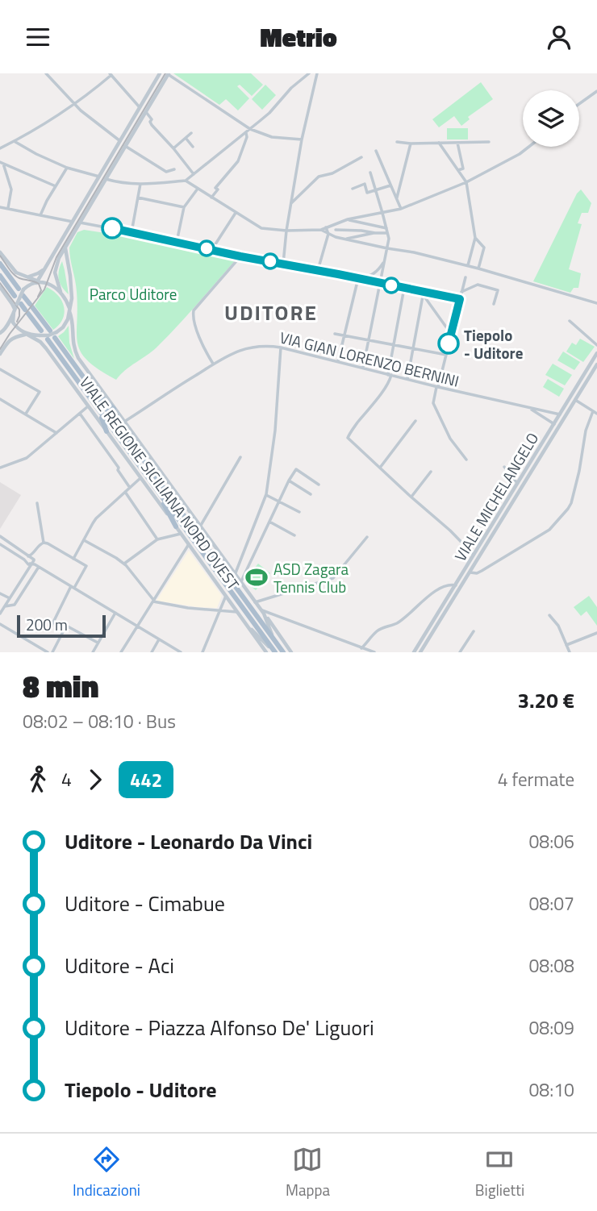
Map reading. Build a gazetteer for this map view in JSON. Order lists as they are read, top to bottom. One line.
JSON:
{"streets":{"main road":["VIALE REGIONE SICILIANA NORD OVEST"],"street":["VIA GIAN LORENZO BERNINI","VIALE MICHELANGELO"]},"crossings":[["VIA GIAN LORENZO BERNINI","VIALE REGIONE SICILIANA NORD OVEST"],["VIA GIAN LORENZO BERNINI","VIALE MICHELANGELO"]],"districts":["UDITORE"],"parks":["Parco Uditore"],"places":{"other":["Tiepolo - Uditore"],"sports":["ASD Zagara Tennis Club"]},"lines":["bus line 442"],"scale_bar":"200 m","page":{"header":"Metrio","scale":"200 m","heading":["8 min","08:02 – 08:10 · Bus","3.20 €"],"legs":["4","442","4 fermate"],"list":[{"name":"Uditore - Leonardo Da Vinci","value":"08:06"},{"name":"Uditore - Cimabue","value":"08:07"},{"name":"Uditore - Aci","value":"08:08"},{"name":"Uditore - Piazza Alfonso De' Liguori","value":"08:09"},{"name":"Tiepolo - Uditore","value":"08:10"}],"tabs":["Indicazioni","Mappa","Biglietti"]}}
